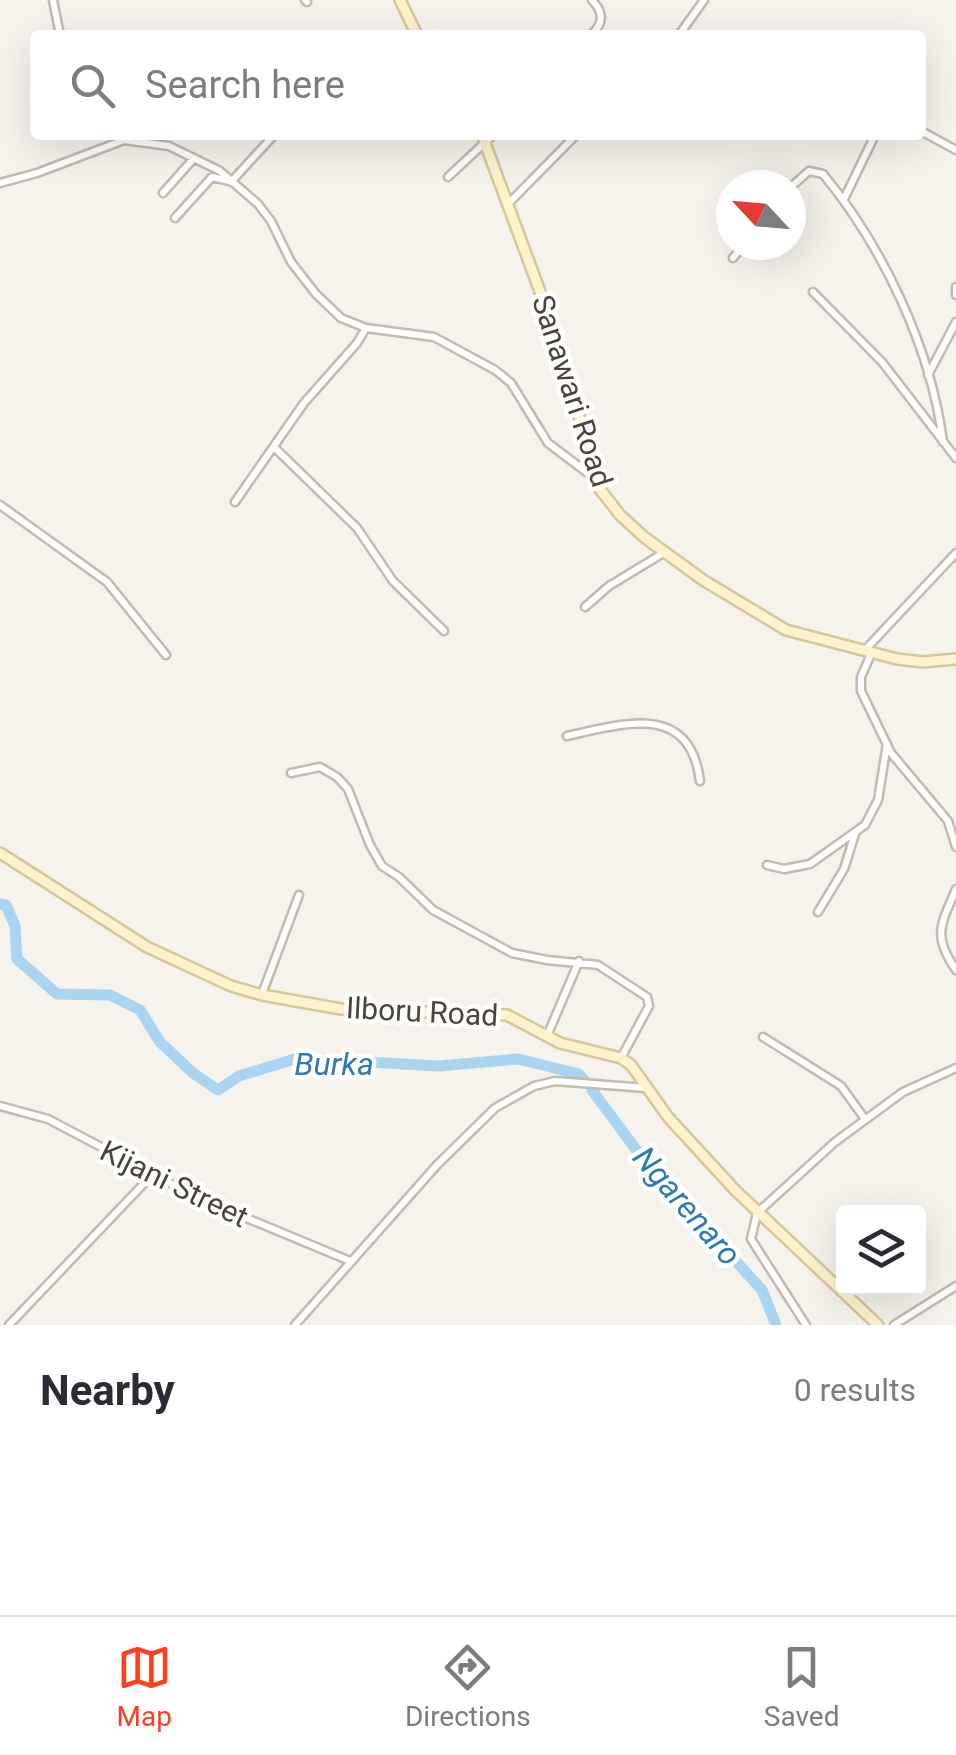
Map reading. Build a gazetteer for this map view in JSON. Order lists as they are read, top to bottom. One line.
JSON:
{"streets":{"street":["Sanawari Road","Ilboru Road","Kijani Street"]},"water":["Burka","Ngarenaro"],"north":"top left","page":{"search":"Search here","heading":["Nearby","0 results"],"nav":["Map","Directions","Saved"]}}
